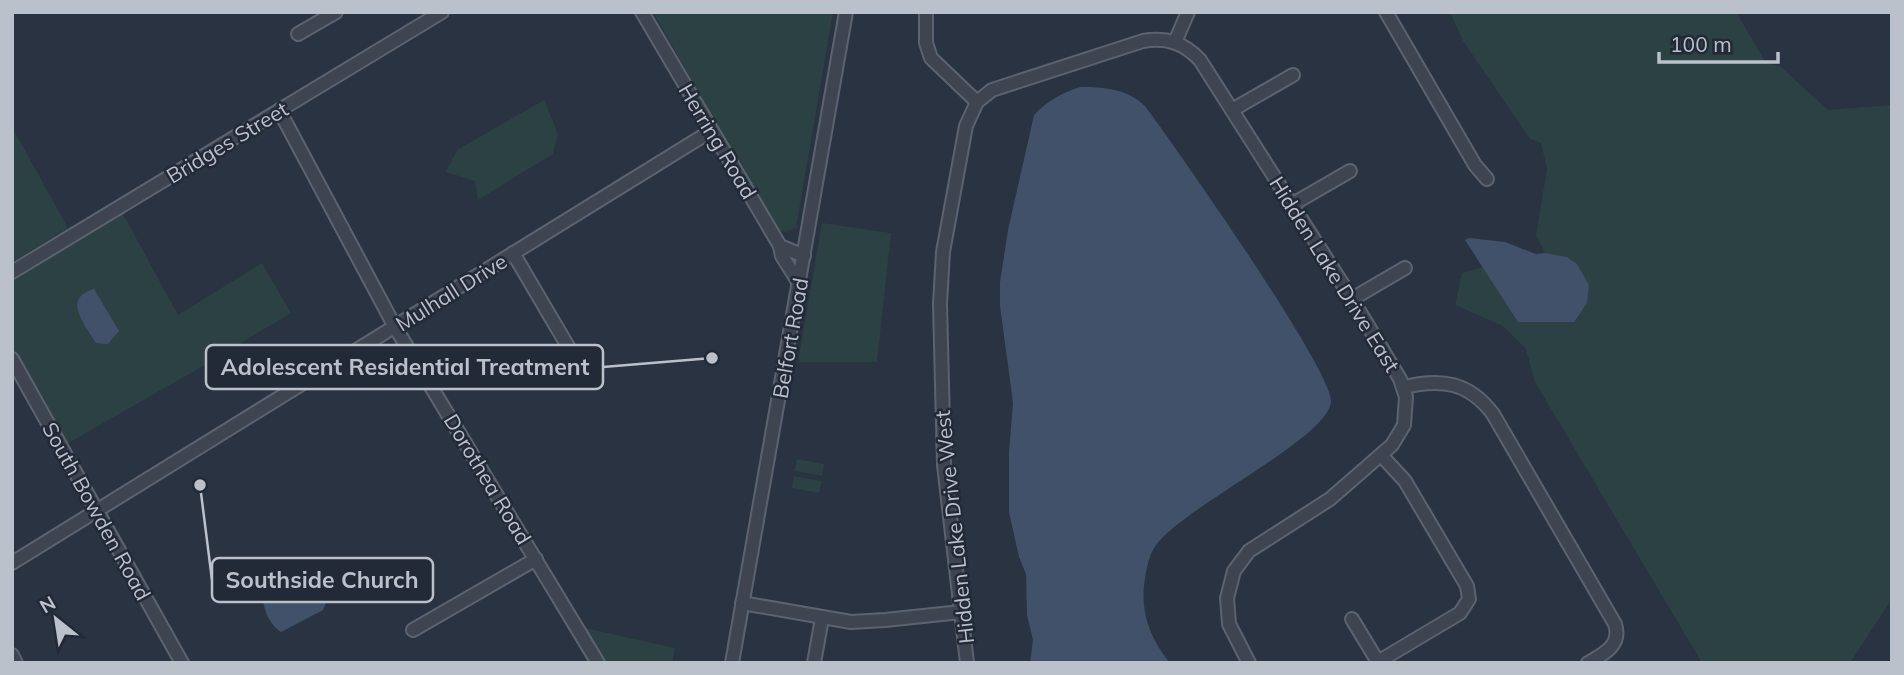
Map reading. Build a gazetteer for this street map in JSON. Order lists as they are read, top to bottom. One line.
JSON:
{"streets":{"street":["Herring Road","Bridges Street","Hidden Lake Drive East","Mulhall Drive","Belfort Road","Dorothea Road","South Bowden Road","Hidden Lake Drive West"]},"crossings":[["Herring Road","Mulhall Drive"],["Herring Road","Belfort Road"],["Bridges Street","Dorothea Road"],["Mulhall Drive","Dorothea Road"],["Mulhall Drive","South Bowden Road"]],"places":["Adolescent Residential Treatment","Southside Church"],"scale_bar":"100 m","north":"top left"}
